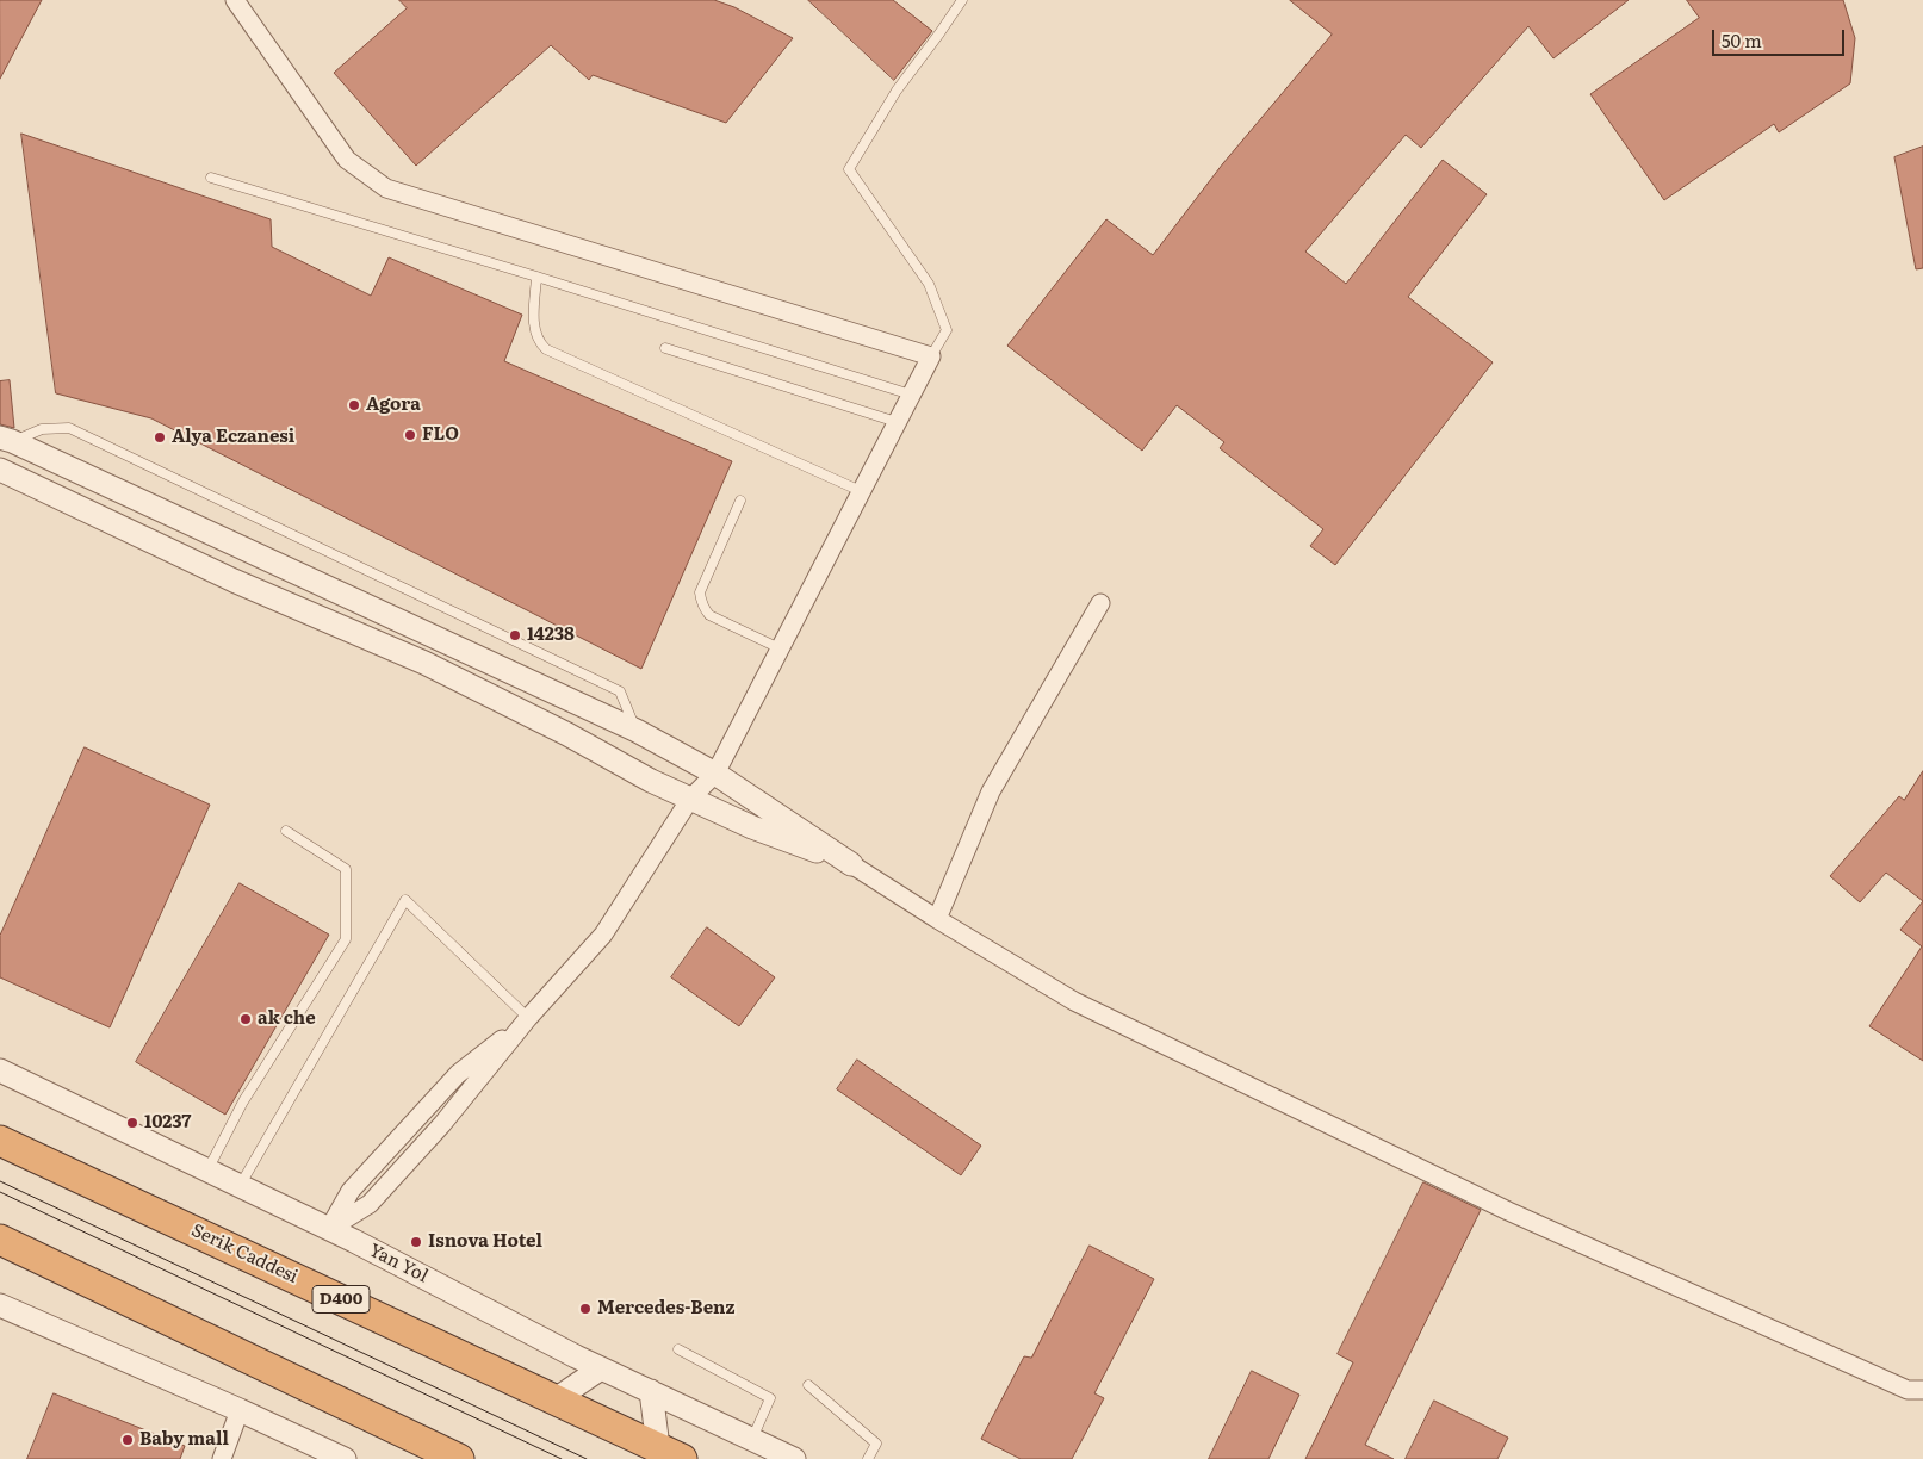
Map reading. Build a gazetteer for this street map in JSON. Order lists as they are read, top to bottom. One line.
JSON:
{"streets":{"highway":["Serik Caddesi","D400"],"street":["Yan Yol"]},"places":["Agora","FLO","Alya Eczanesi","14238","ak che","10237","Isnova Hotel","Mercedes-Benz","Baby mall"],"scale_bar":"50 m"}
